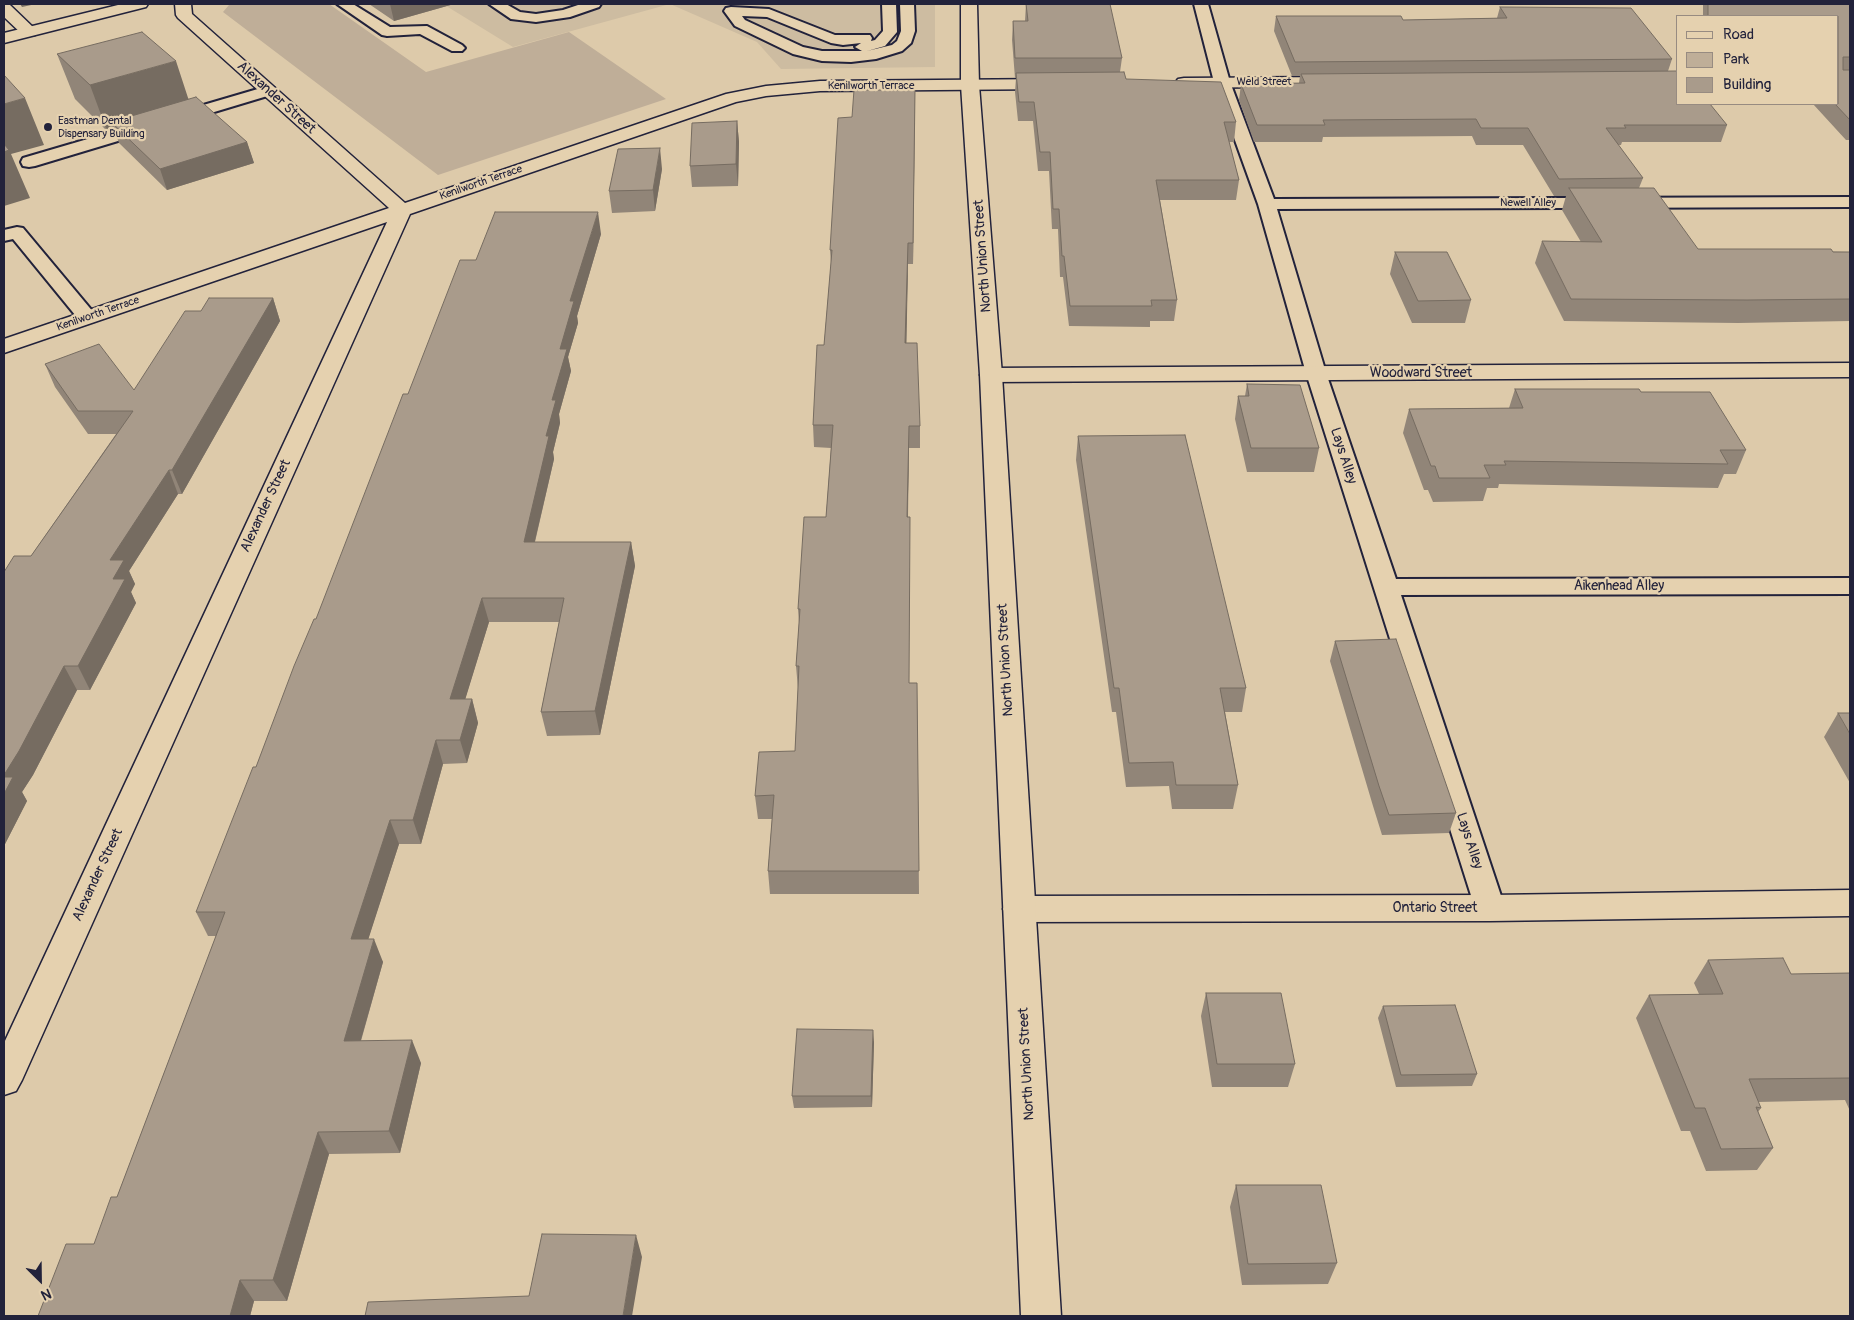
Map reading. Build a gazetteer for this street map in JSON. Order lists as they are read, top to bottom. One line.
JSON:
{"streets":{"street":["Weld Street","Kenilworth Terrace","Alexander Street","North Union Street","Woodward Street","Ontario Street"],"lane":["Newell Alley","Lays Alley","Aikenhead Alley"]},"crossings":[["Weld Street","Lays Alley"],["Kenilworth Terrace","Alexander Street"],["Kenilworth Terrace","North Union Street"],["Newell Alley","Lays Alley"],["North Union Street","Woodward Street"],["North Union Street","Ontario Street"],["Woodward Street","Lays Alley"],["Lays Alley","Aikenhead Alley"],["Lays Alley","Ontario Street"]],"places":["Eastman Dental Dispensary Building"],"legend":["Road","Park","Building"],"north":"bottom right"}
